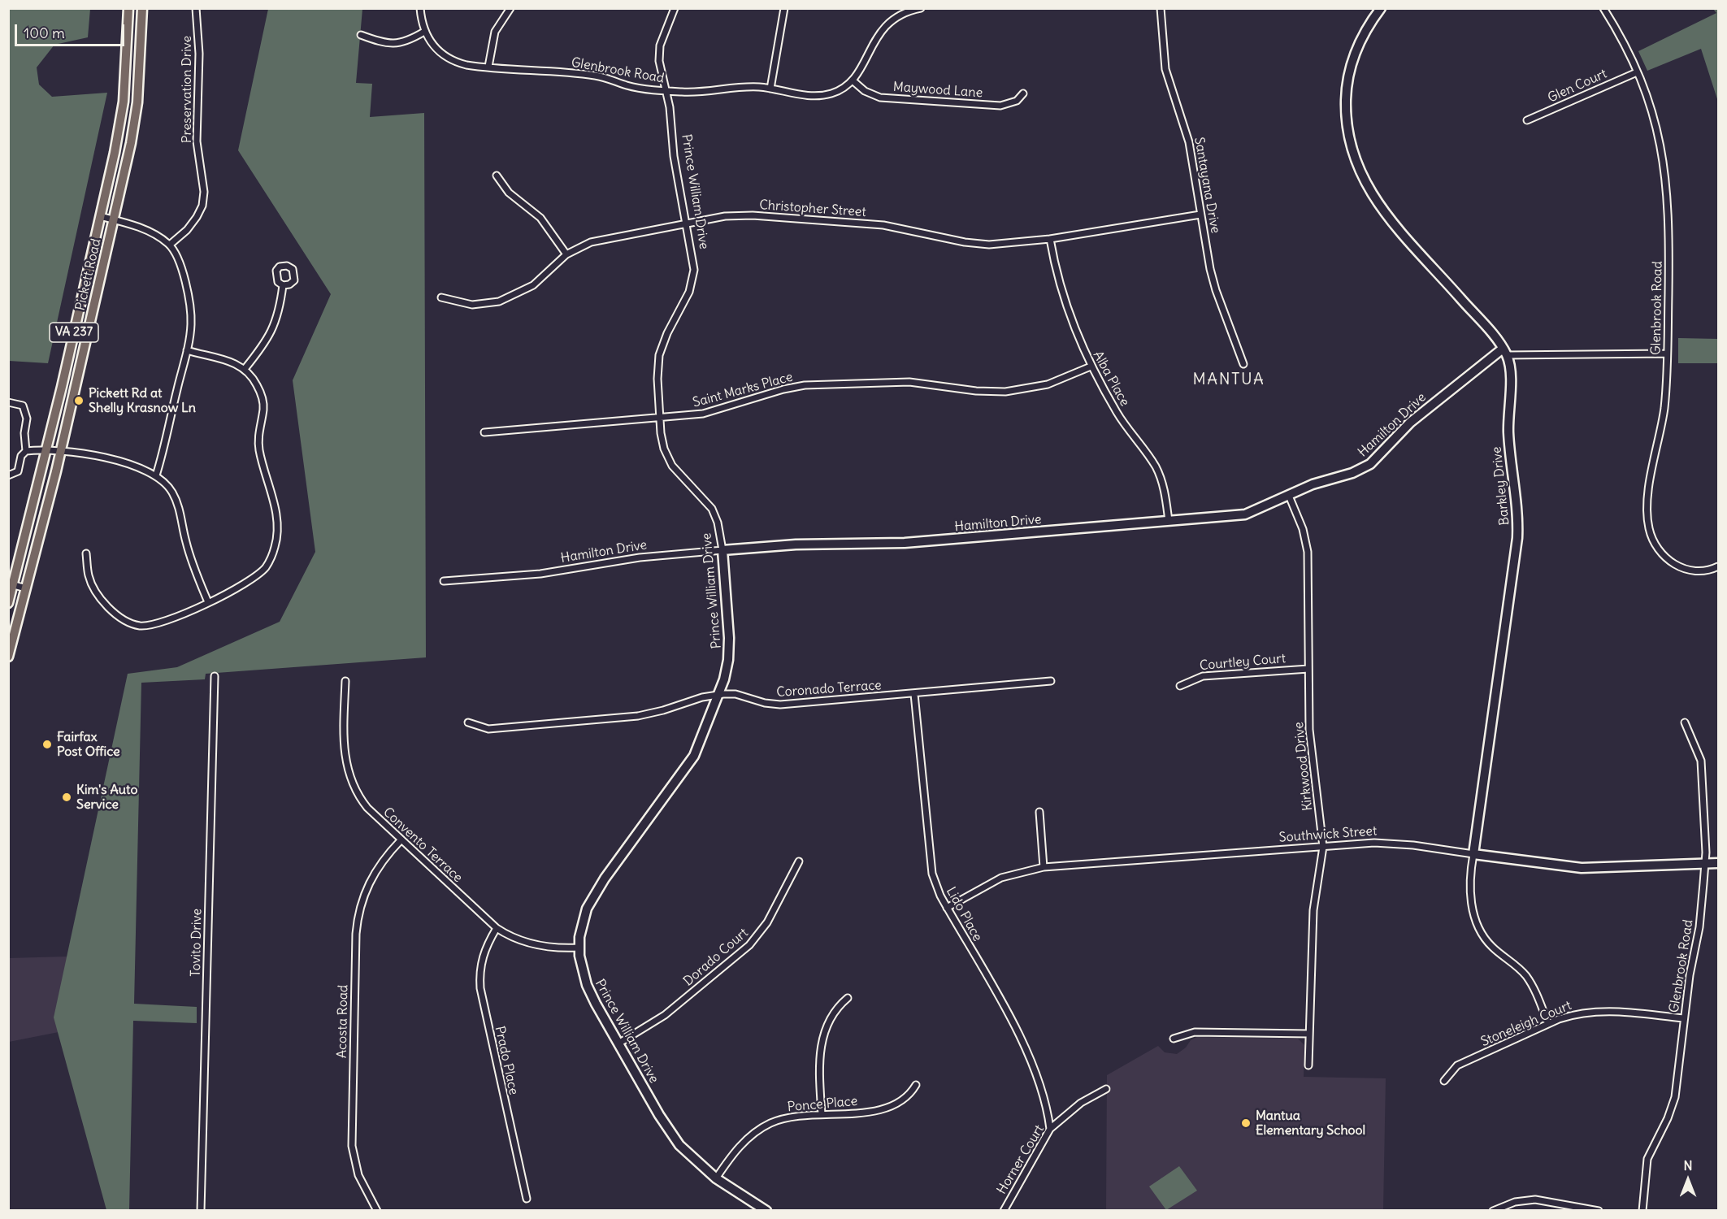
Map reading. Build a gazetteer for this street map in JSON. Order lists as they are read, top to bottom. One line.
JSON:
{"streets":{"main road":["Pickett Road","VA 237"],"street":["Glenbrook Road","Glen Court","Preservation Drive","Maywood Lane","Santayana Drive","Prince William Drive","Christopher Street","Alba Place","Saint Marks Place","Hamilton Drive","Barkley Drive","Courtley Court","Coronado Terrace","Kirkwood Drive","Southwick Street","Convento Terrace","Lido Place","Tovito Drive","Dorado Court","Acosta Road","Stoneleigh Court","Prado Place","Ponce Place","Horner Court"]},"crossings":[["Glenbrook Road","Glen Court"],["Glenbrook Road","Maywood Lane"],["Glenbrook Road","Prince William Drive"],["Glenbrook Road","Southwick Street"],["Glenbrook Road","Stoneleigh Court"],["Santayana Drive","Christopher Street"],["Prince William Drive","Christopher Street"],["Prince William Drive","Saint Marks Place"],["Prince William Drive","Hamilton Drive"],["Prince William Drive","Coronado Terrace"],["Prince William Drive","Convento Terrace"],["Prince William Drive","Dorado Court"],["Prince William Drive","Ponce Place"],["Christopher Street","Alba Place"],["Alba Place","Saint Marks Place"],["Alba Place","Hamilton Drive"],["Hamilton Drive","Barkley Drive"],["Hamilton Drive","Kirkwood Drive"],["Barkley Drive","Southwick Street"],["Barkley Drive","Stoneleigh Court"],["Courtley Court","Kirkwood Drive"],["Coronado Terrace","Lido Place"],["Kirkwood Drive","Southwick Street"],["Southwick Street","Lido Place"],["Convento Terrace","Acosta Road"],["Convento Terrace","Prado Place"],["Lido Place","Horner Court"]],"districts":["MANTUA"],"places":["Pickett Rd at Shelly Krasnow Ln","Fairfax Post Office","Kim's Auto Service","Mantua Elementary School"],"scale_bar":"100 m","north":"top"}
